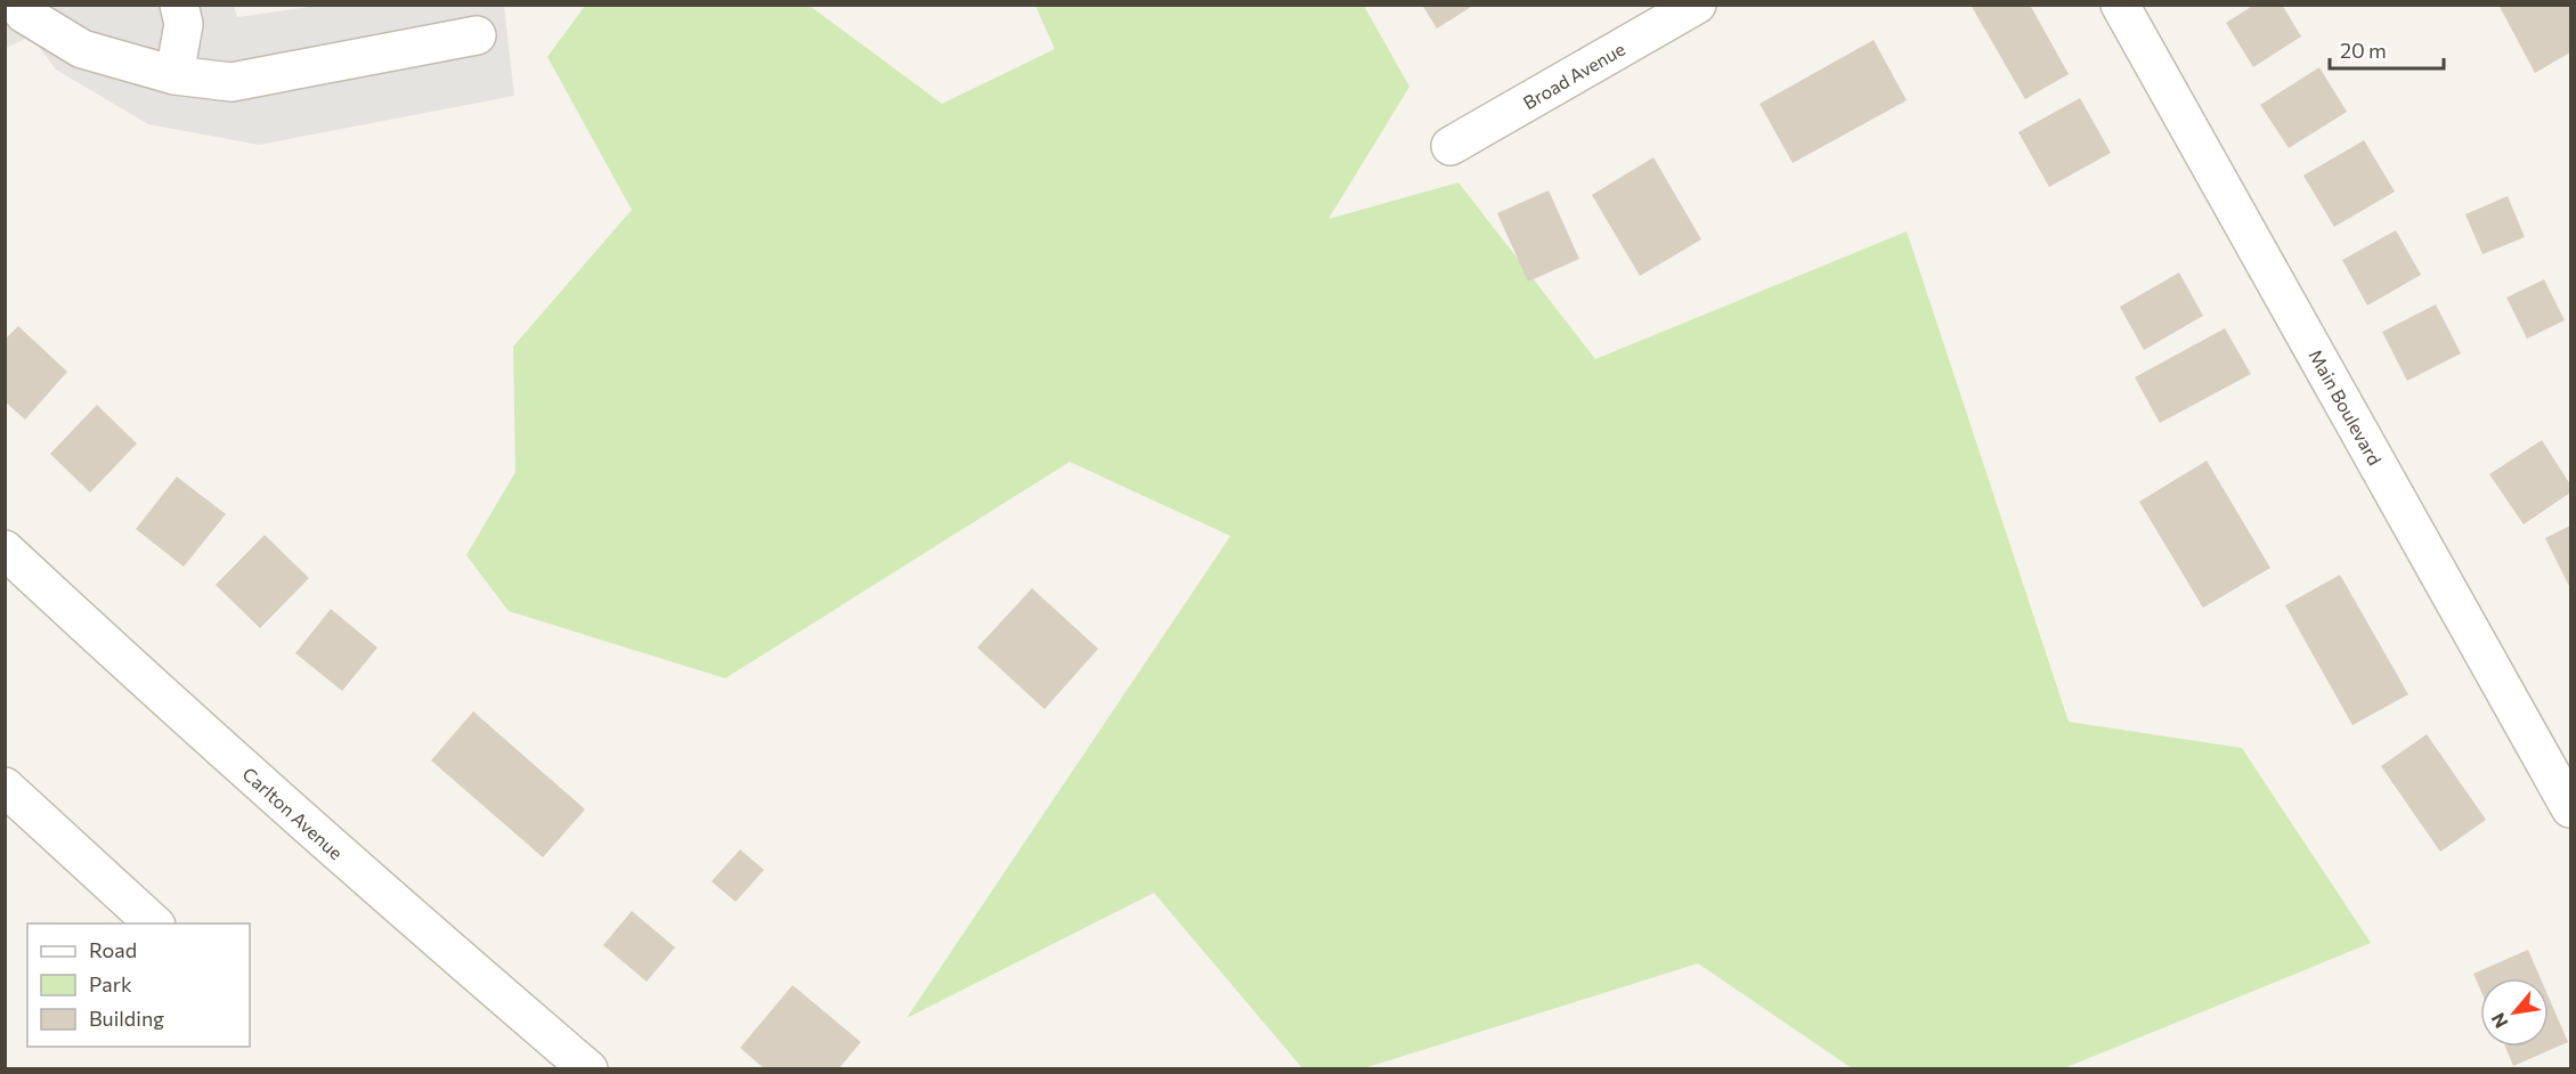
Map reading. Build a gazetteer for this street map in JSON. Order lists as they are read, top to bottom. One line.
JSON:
{"streets":{"street":["Broad Avenue","Main Boulevard","Carlton Avenue"]},"legend":["Road","Park","Building"],"scale_bar":"20 m","north":"bottom left"}
